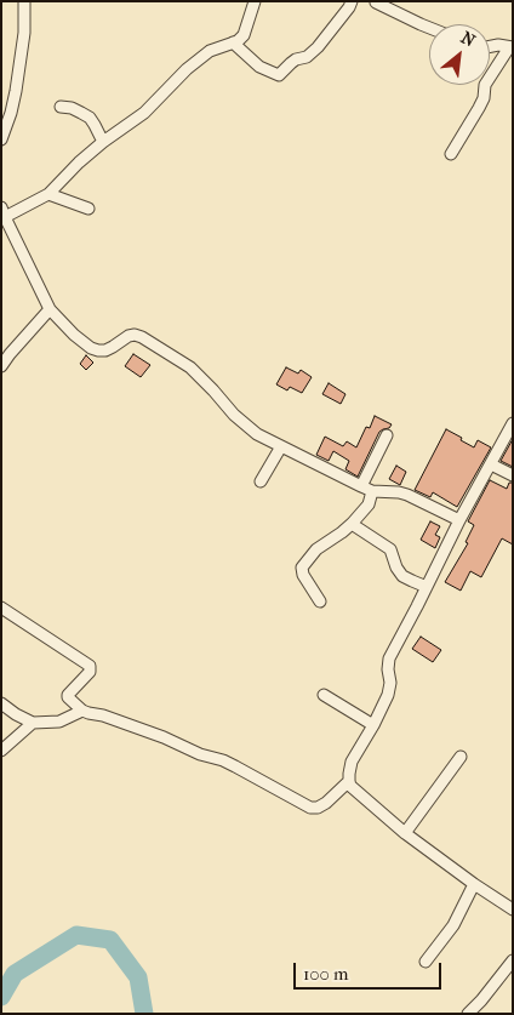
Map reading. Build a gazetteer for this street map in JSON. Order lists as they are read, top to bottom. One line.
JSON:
{"scale_bar":"100 m","north":"top right"}
